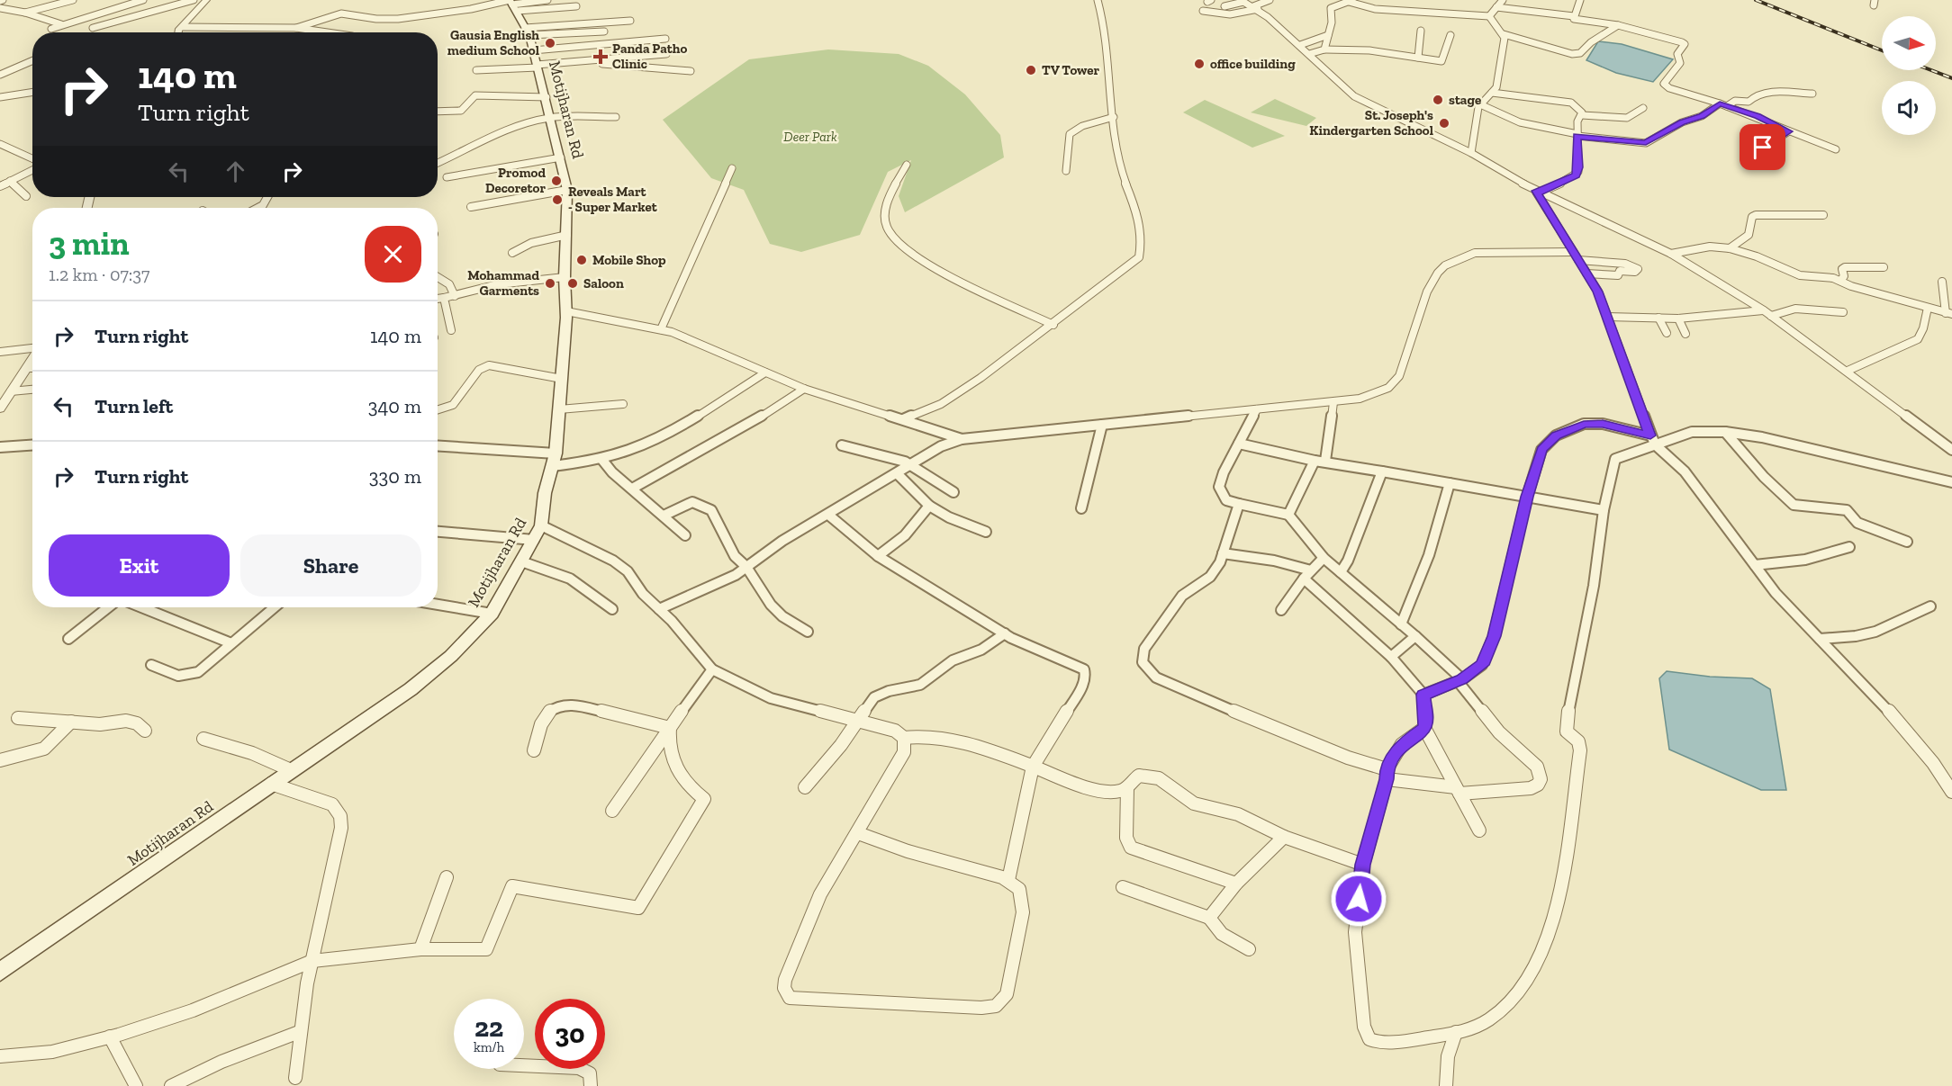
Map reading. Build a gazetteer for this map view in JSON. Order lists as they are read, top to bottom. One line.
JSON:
{"streets":{"main road":["Motijharan Rd"]},"parks":["Deer Park"],"places":{"other":["Gausia English medium School","office building","TV Tower","stage","St. Joseph's Kindergarten School","Promod Decoretor","Reveals Mart - Super Market","Mobile Shop","Mohammad Garments","Saloon"],"health":["Panda Patho Clinic"]},"north":"right","page":{"turn":["140 m","Turn right"],"heading":["3 min","1.2 km · 07:37"],"list":[{"name":"Turn right","value":"140 m"},{"name":"Turn left","value":"340 m"},{"name":"Turn right","value":"330 m"}],"buttons":["Exit","Share"],"speed":"22 km/h","limit":"30"}}
